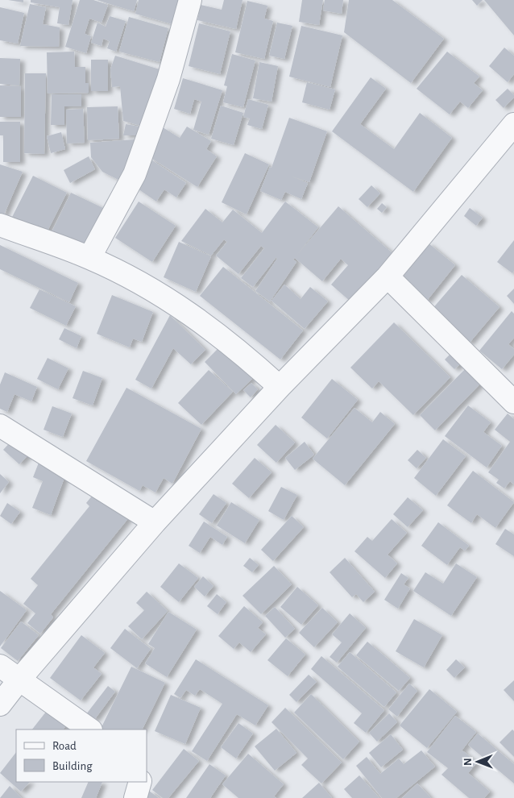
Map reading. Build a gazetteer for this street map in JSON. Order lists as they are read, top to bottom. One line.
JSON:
{"legend":["Road","Building"],"north":"left"}
